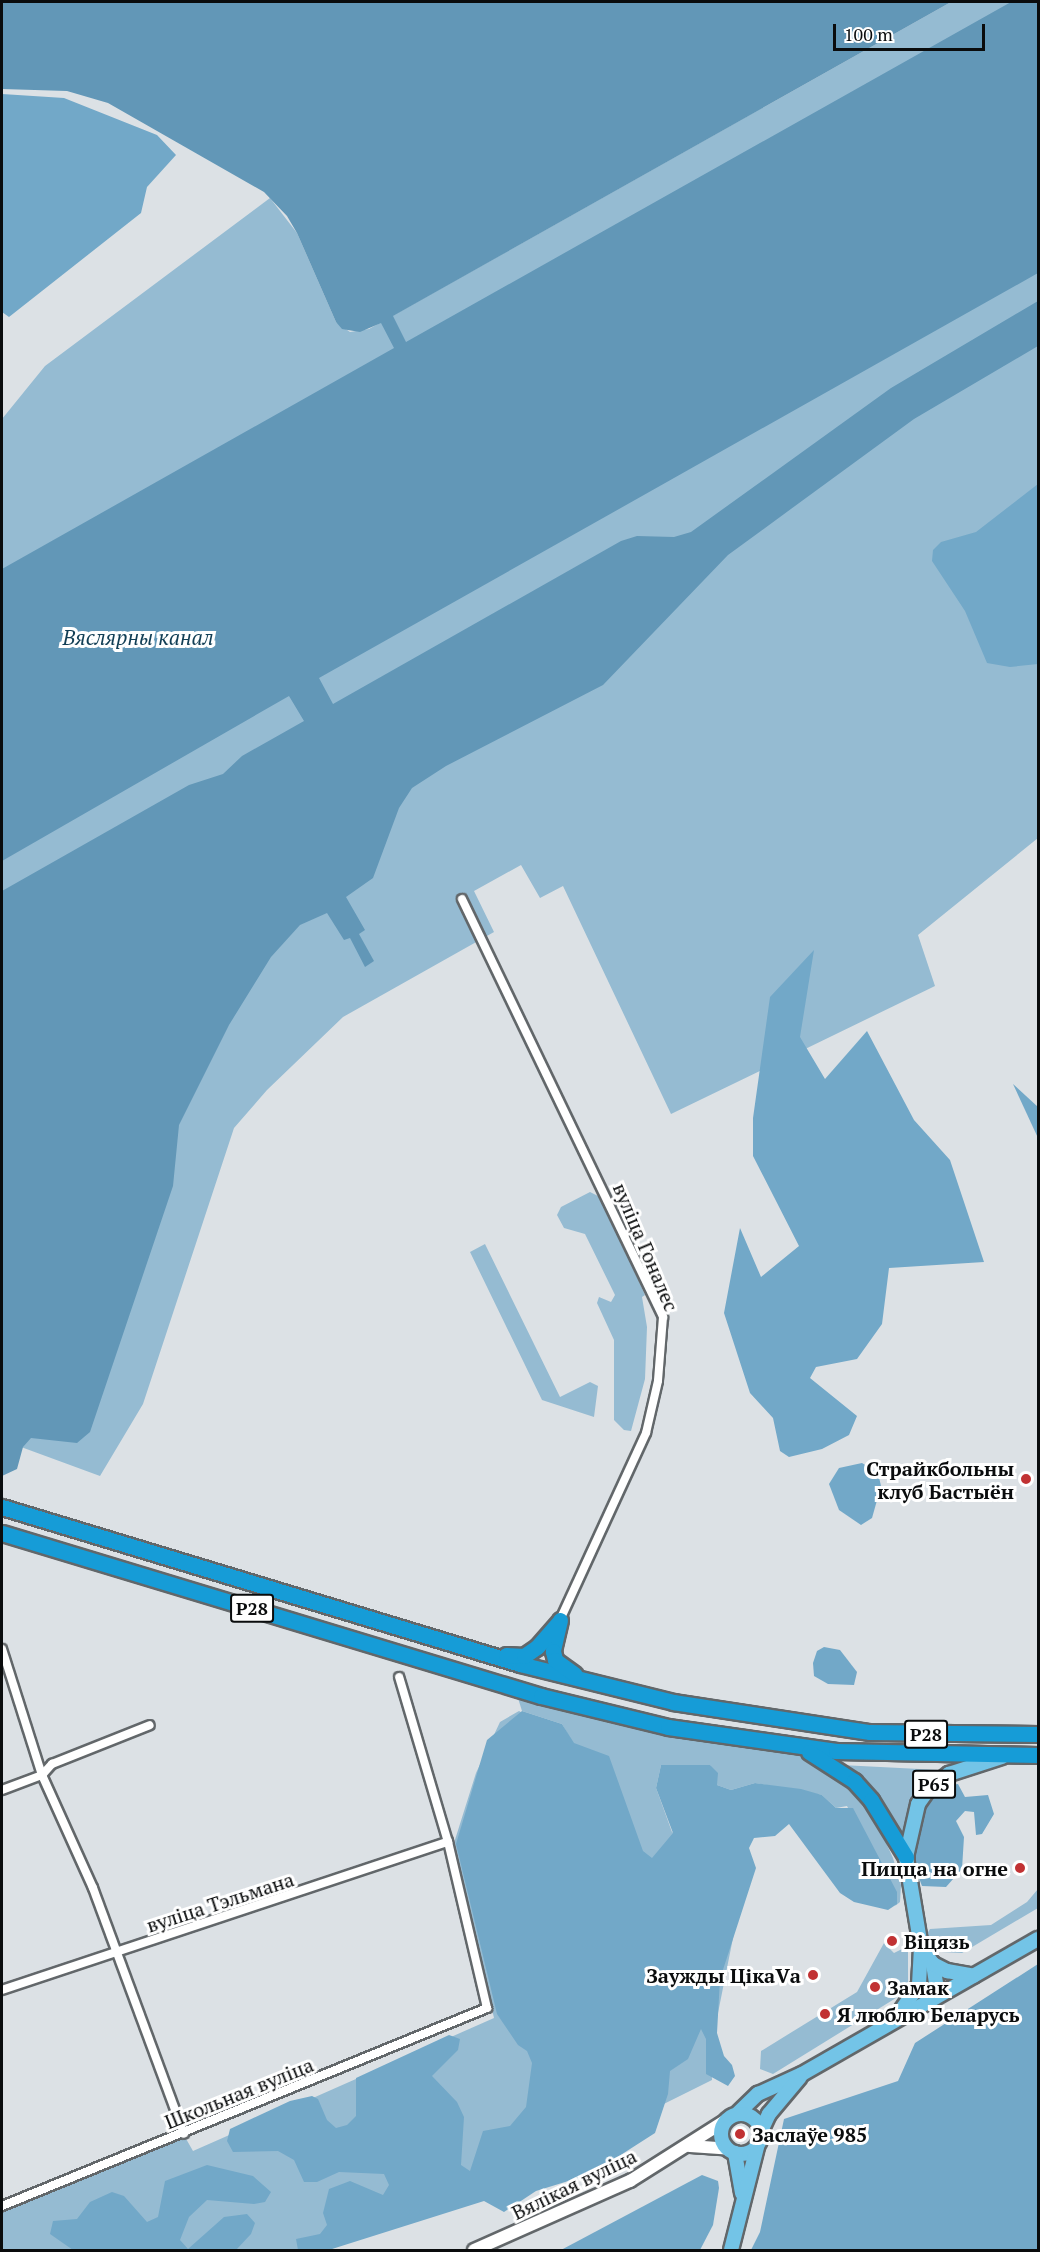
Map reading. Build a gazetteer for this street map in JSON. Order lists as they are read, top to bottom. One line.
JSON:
{"streets":{"highway":["Р28","Р65"],"main road":["Вялікая вуліца"],"street":["вуліца Гоналес","вуліца Тэльмана","Школьная вуліца"]},"crossings":[["Р28","Р65"],["вуліца Тэльмана","Школьная вуліца"]],"water":["Вяслярны канал"],"places":["Страйкбольны клуб Бастыён","Пицца на огне","Віцязь","Заужды ЦікаVа","Замак","Я люблю Беларусь","Заслаўе 985"],"scale_bar":"100 m"}
